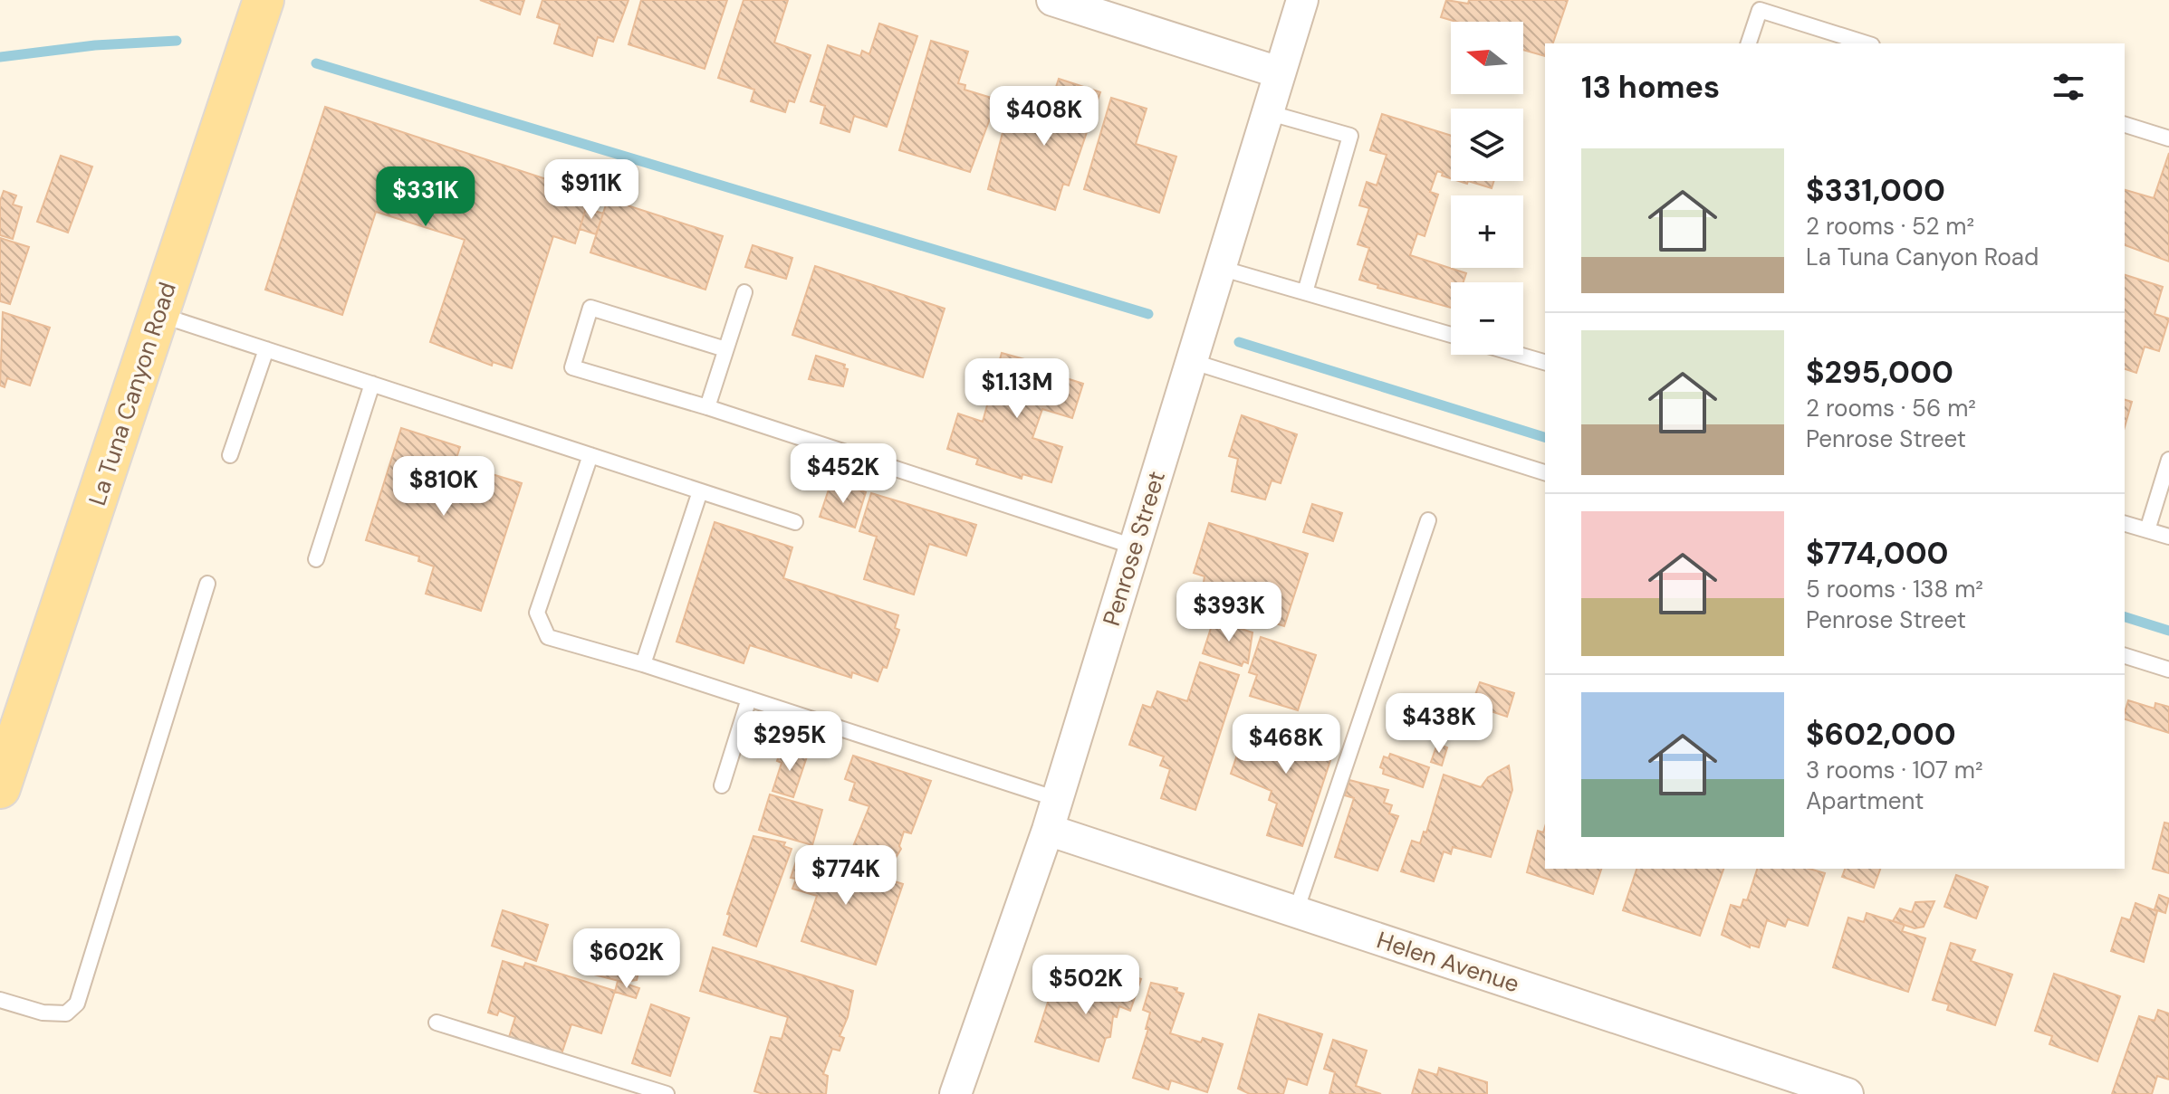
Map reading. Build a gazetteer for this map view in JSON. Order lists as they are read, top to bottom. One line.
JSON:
{"streets":{"main road":["La Tuna Canyon Road"],"street":["Penrose Street","Helen Avenue"]},"crossings":[["Penrose Street","Helen Avenue"]],"north":"left","page":{"map_buttons":["+","−"],"heading":"13 homes","price":["$408K","$911K","$331K","$1.13M","$452K","$810K","$393K","$438K","$295K","$468K","$774K","$602K","$502K"],"list":[{"name":"$331,000","note":"2 rooms · 52 m² · La Tuna Canyon Road"},{"name":"$295,000","note":"2 rooms · 56 m² · Penrose Street"},{"name":"$774,000","note":"5 rooms · 138 m² · Penrose Street"},{"name":"$602,000","note":"3 rooms · 107 m² · Apartment"}]}}
